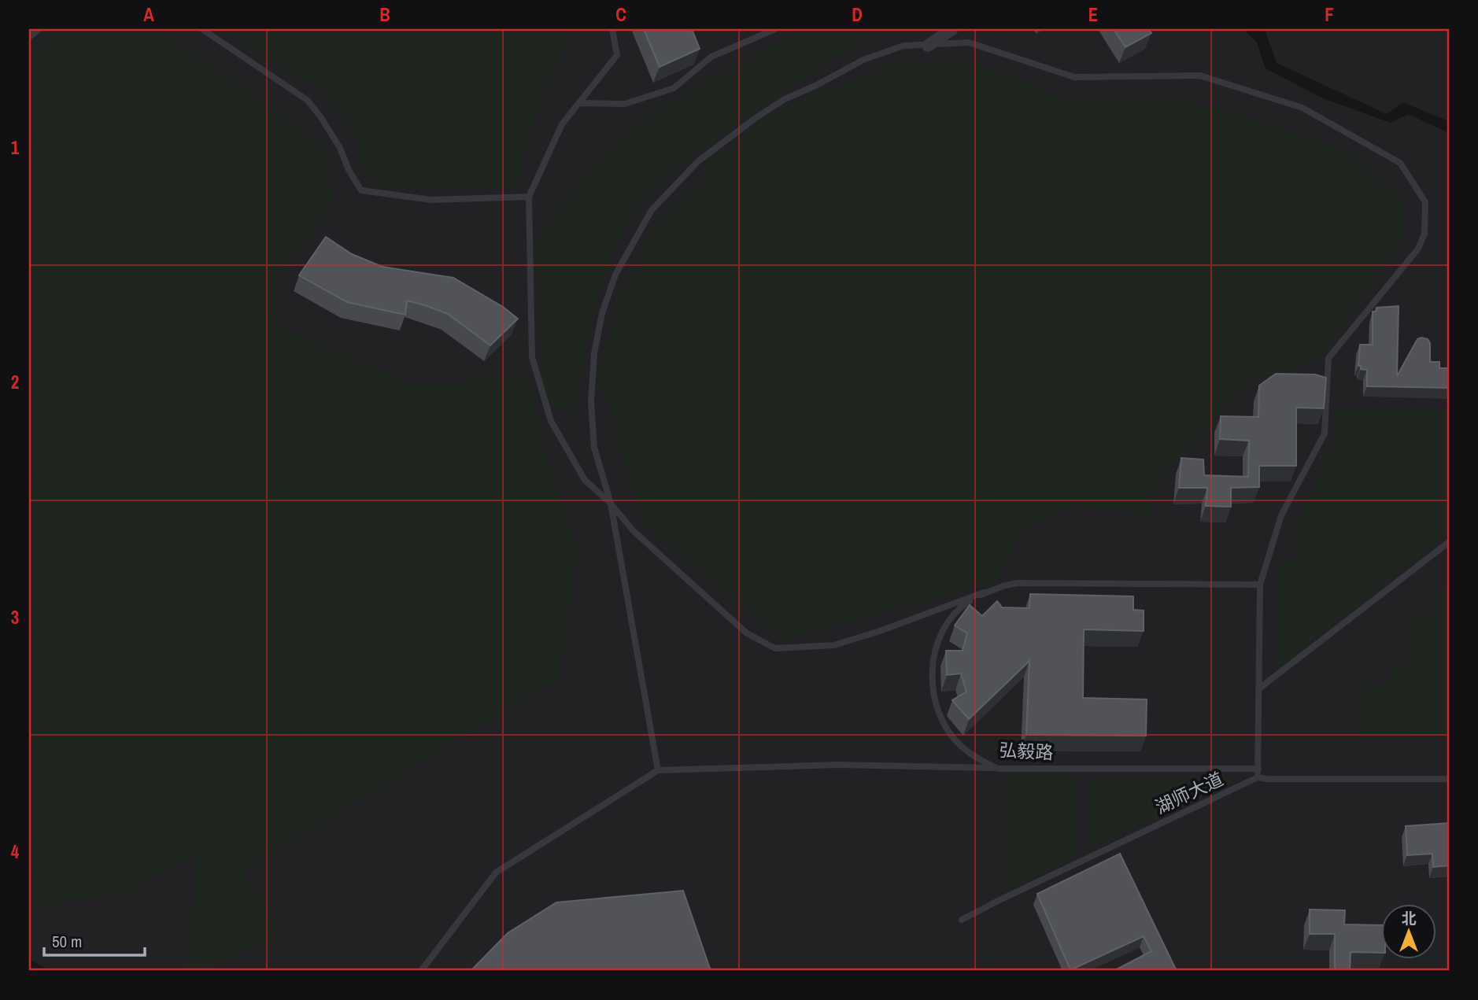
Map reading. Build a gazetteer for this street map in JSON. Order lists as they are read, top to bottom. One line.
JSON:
{"streets":{"lane":["弘毅路","湖师大道"]},"scale_bar":"50 m","north":"top","grid":{"columns":["A","B","C","D","E","F"],"rows":["1","2","3","4"]}}
